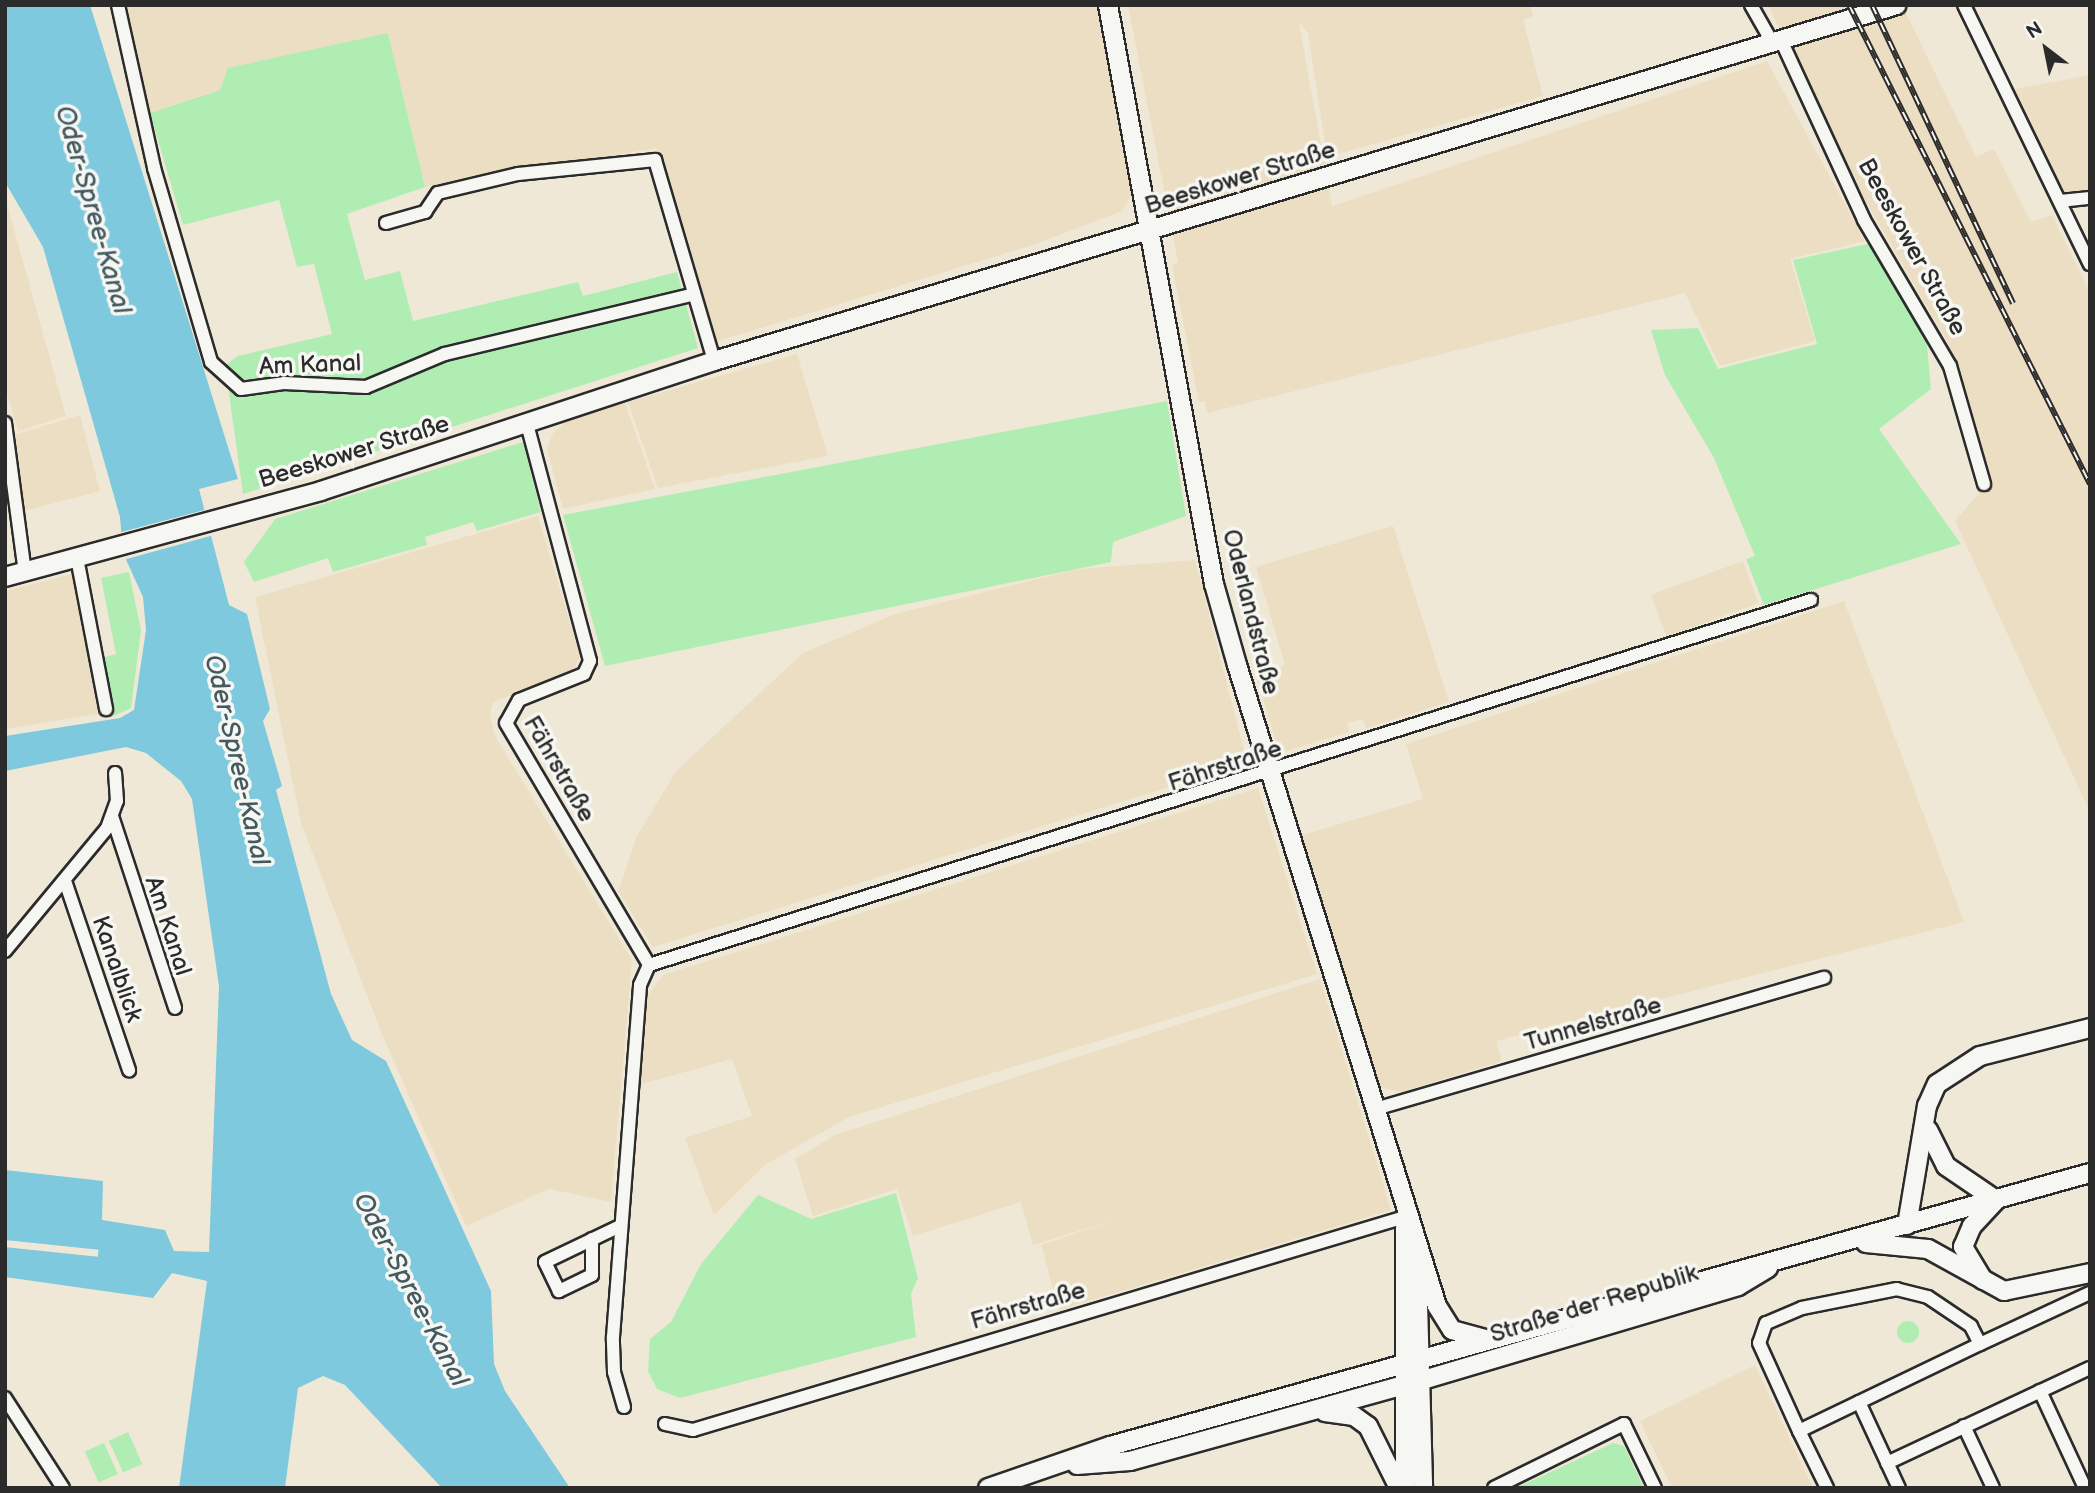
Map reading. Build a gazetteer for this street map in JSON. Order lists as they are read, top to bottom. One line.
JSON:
{"streets":{"street":["Beeskower Straße","Am Kanal","Oderlandstraße","Fährstraße","Kanalblick","Tunnelstraße","Straße der Republik"]},"crossings":[["Beeskower Straße","Oderlandstraße"],["Beeskower Straße","Fährstraße"],["Oderlandstraße","Fährstraße"],["Oderlandstraße","Tunnelstraße"],["Oderlandstraße","Straße der Republik"]],"water":["Oder-Spree-Kanal"],"north":"top left"}
